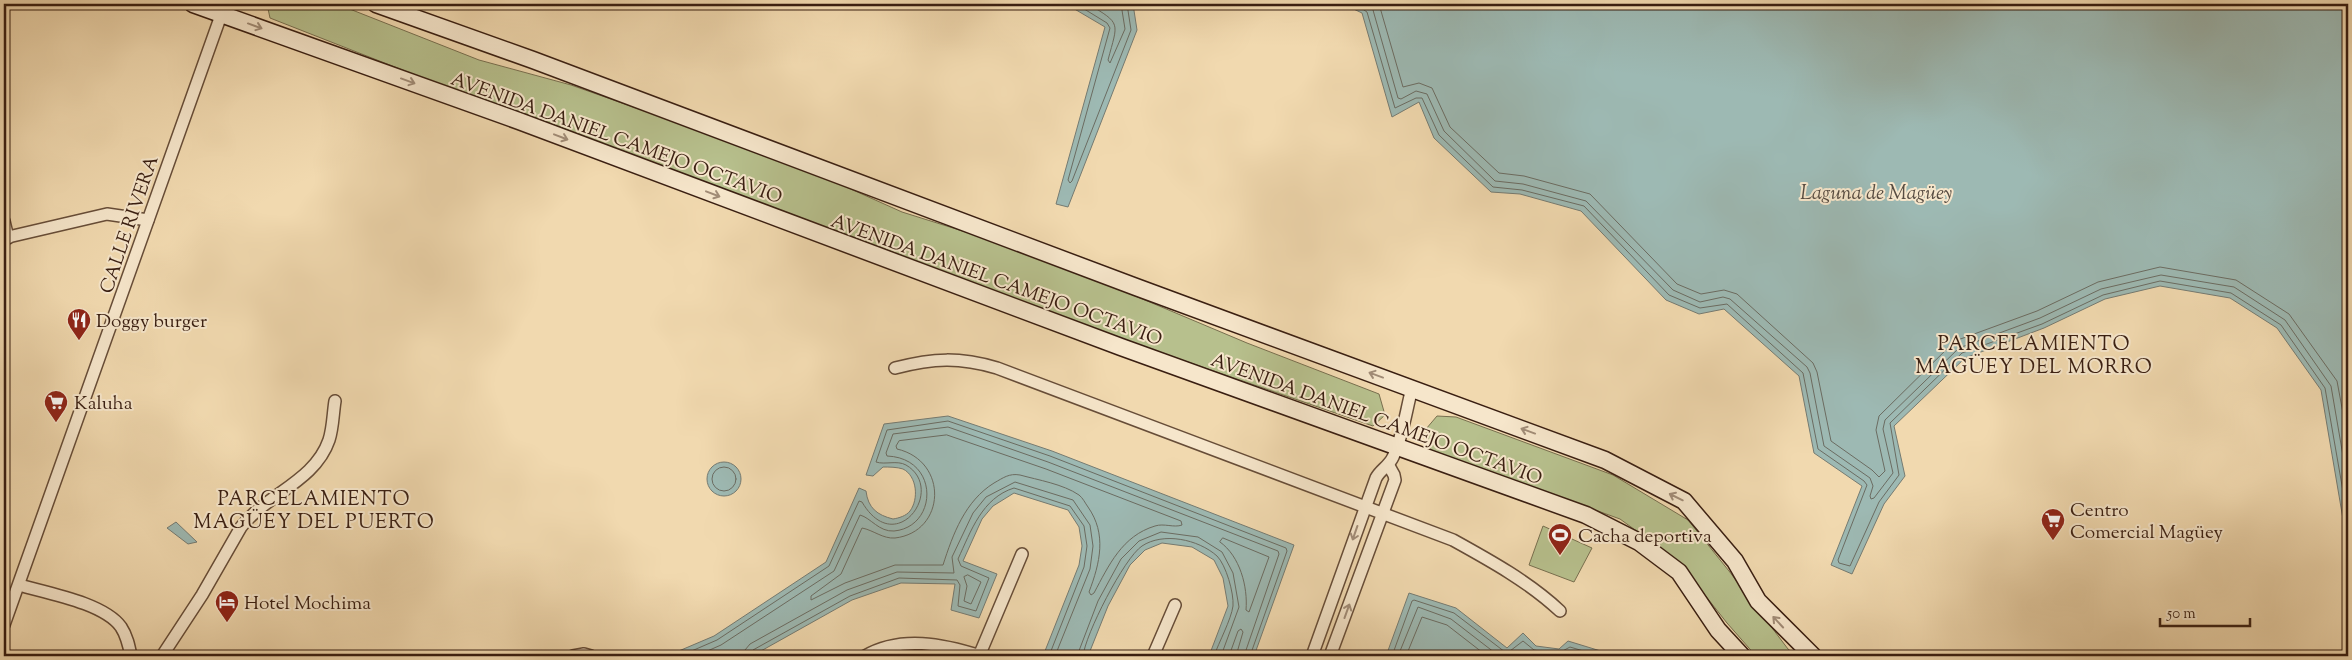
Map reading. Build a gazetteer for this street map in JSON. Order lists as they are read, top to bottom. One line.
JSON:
{"streets":{"main road":["AVENIDA DANIEL CAMEJO OCTAVIO"],"street":["CALLE RIVERA"]},"crossings":[["AVENIDA DANIEL CAMEJO OCTAVIO","CALLE RIVERA"]],"districts":["PARCELAMIENTO MAGÜEY DEL MORRO","PARCELAMIENTO MAGÜEY DEL PUERTO"],"water":["Laguna de Magüey"],"places":{"restaurant":["Doggy burger"],"supermarket":["Kaluha","Centro Comercial Magüey"],"sports":["Cacha deportiva"],"hotel":["Hotel Mochima"]},"scale_bar":"50 m"}
